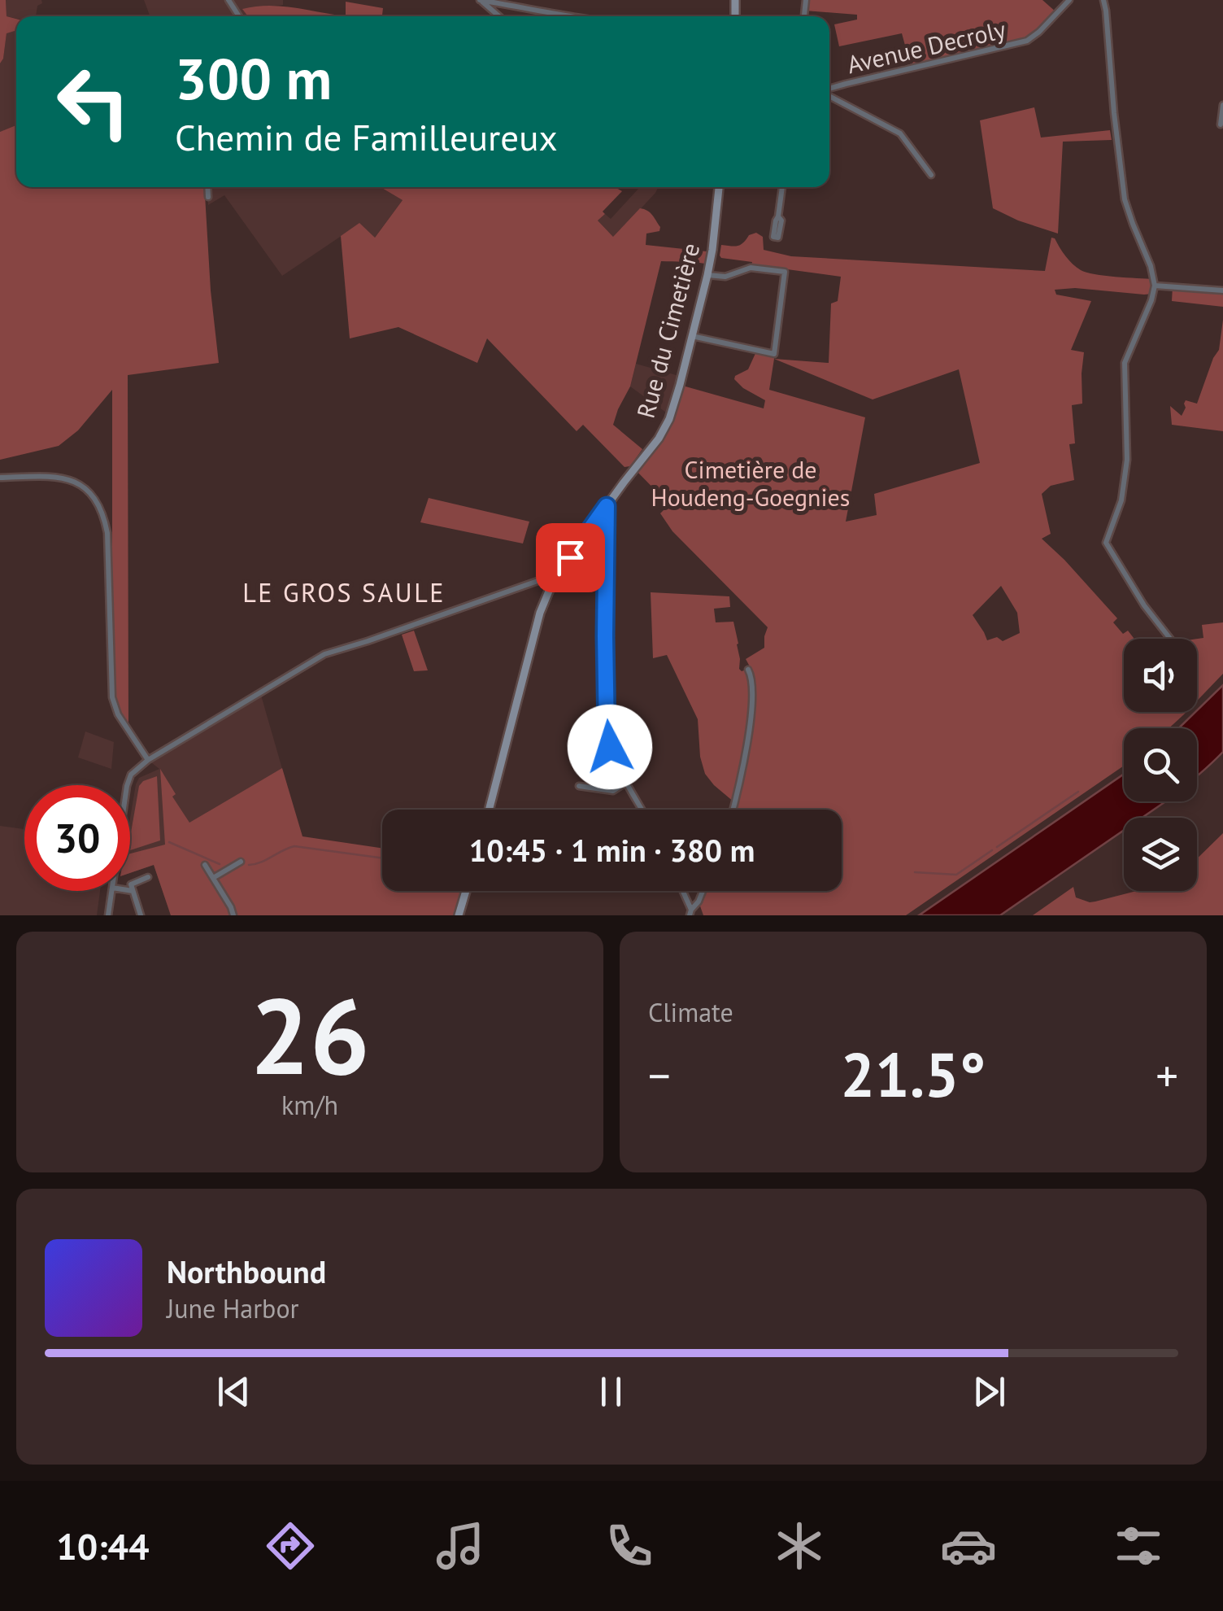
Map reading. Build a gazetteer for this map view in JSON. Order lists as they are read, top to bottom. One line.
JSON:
{"streets":{"street":["Avenue Decroly","Rue du Cimetière"]},"districts":["LE GROS SAULE"],"parks":["Cimetière de Houdeng-Goegnies"],"page":{"turn":["300 m","Chemin de Familleureux"],"limit":"30","trip":"10:45 · 1 min · 380 m","tile":[["26","km/h"],"Climate"],"heat":["−","21.5°","+"],"song":["Northbound","June Harbor"],"tabs":"10:44"}}
